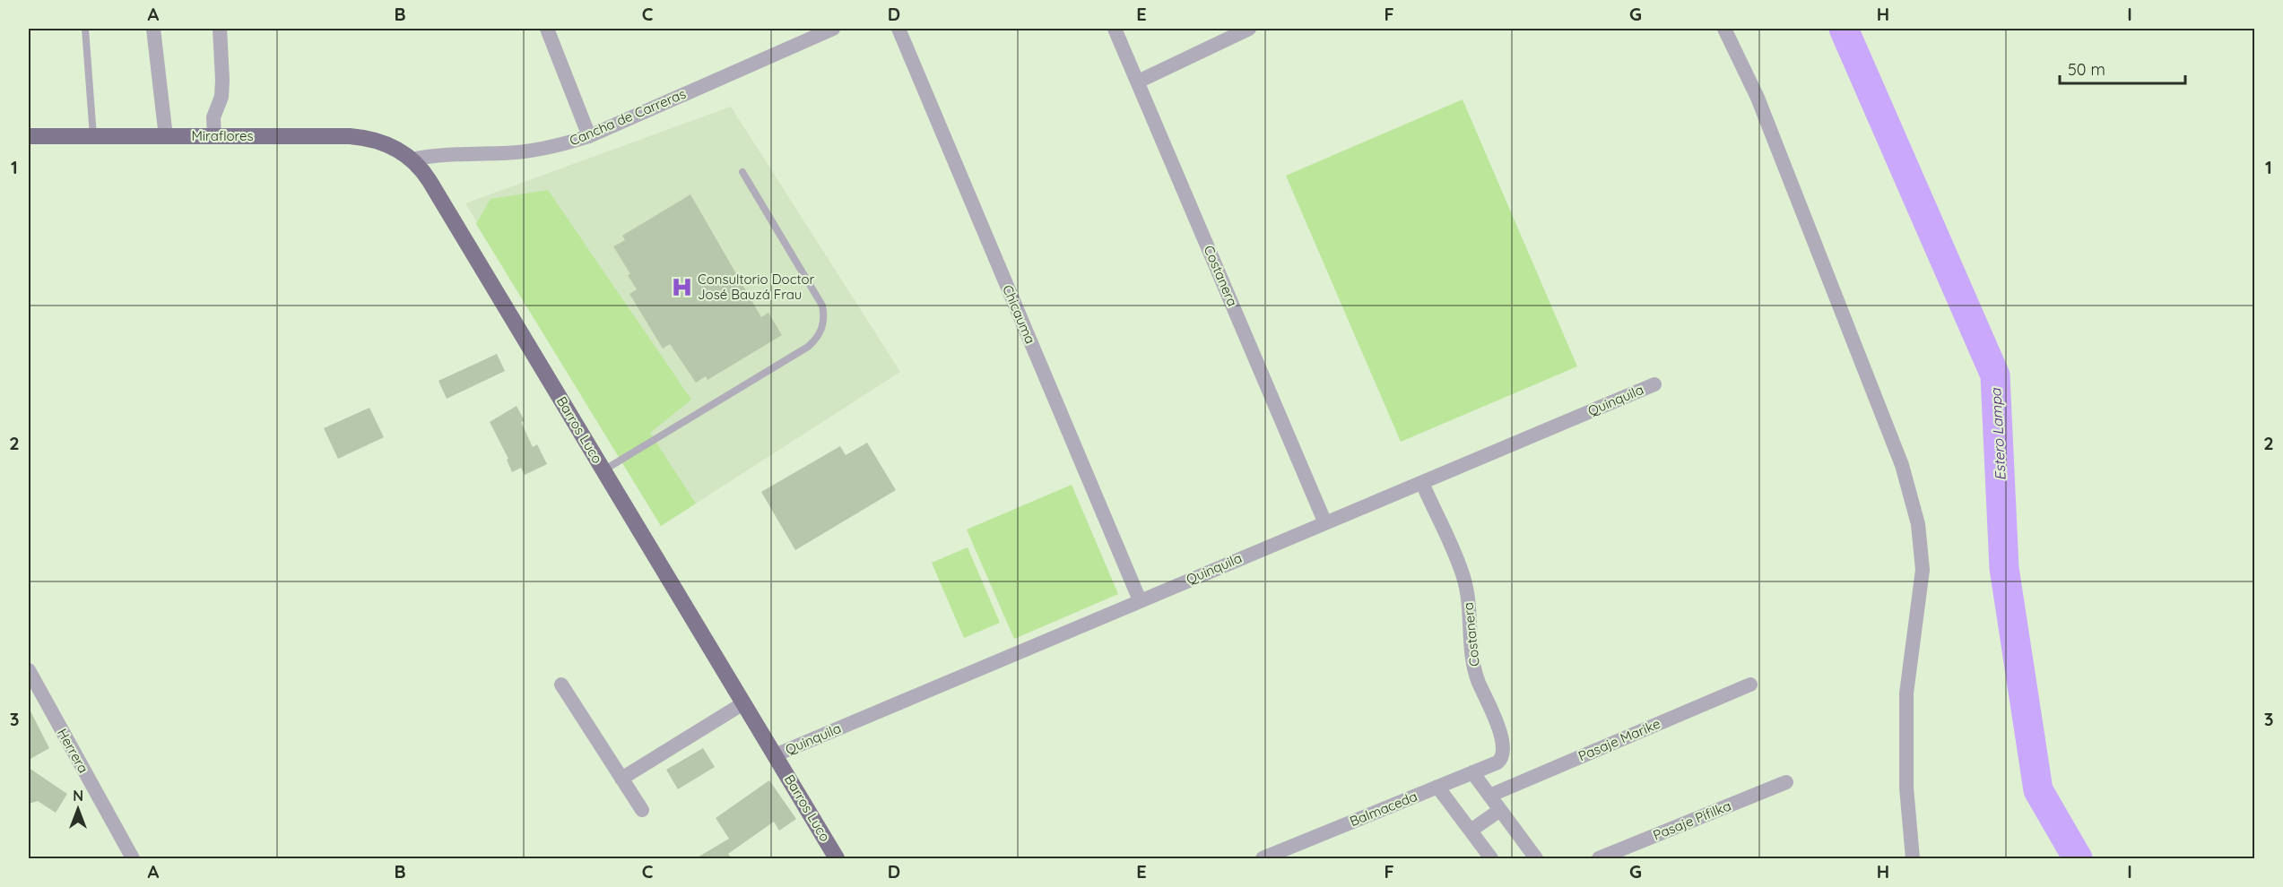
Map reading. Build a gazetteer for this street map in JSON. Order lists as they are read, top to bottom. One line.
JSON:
{"streets":{"main road":["Miraflores","Barros Luco"],"street":["Cancha de Carreras","Costanera","Chicauma","Quinquila","Pasaje Marike","Herrera","Balmaceda","Pasaje Pifilka"]},"crossings":[["Cancha de Carreras","Miraflores"],["Cancha de Carreras","Barros Luco"],["Miraflores","Barros Luco"],["Costanera","Quinquila"],["Costanera","Balmaceda"],["Chicauma","Quinquila"],["Quinquila","Barros Luco"]],"water":["Estero Lampa"],"places":{"hospital":["Consultorio Doctor José Bauzá Frau"]},"scale_bar":"50 m","north":"top","grid":{"columns":["A","B","C","D","E","F","G","H","I"],"rows":["1","2","3"]}}
